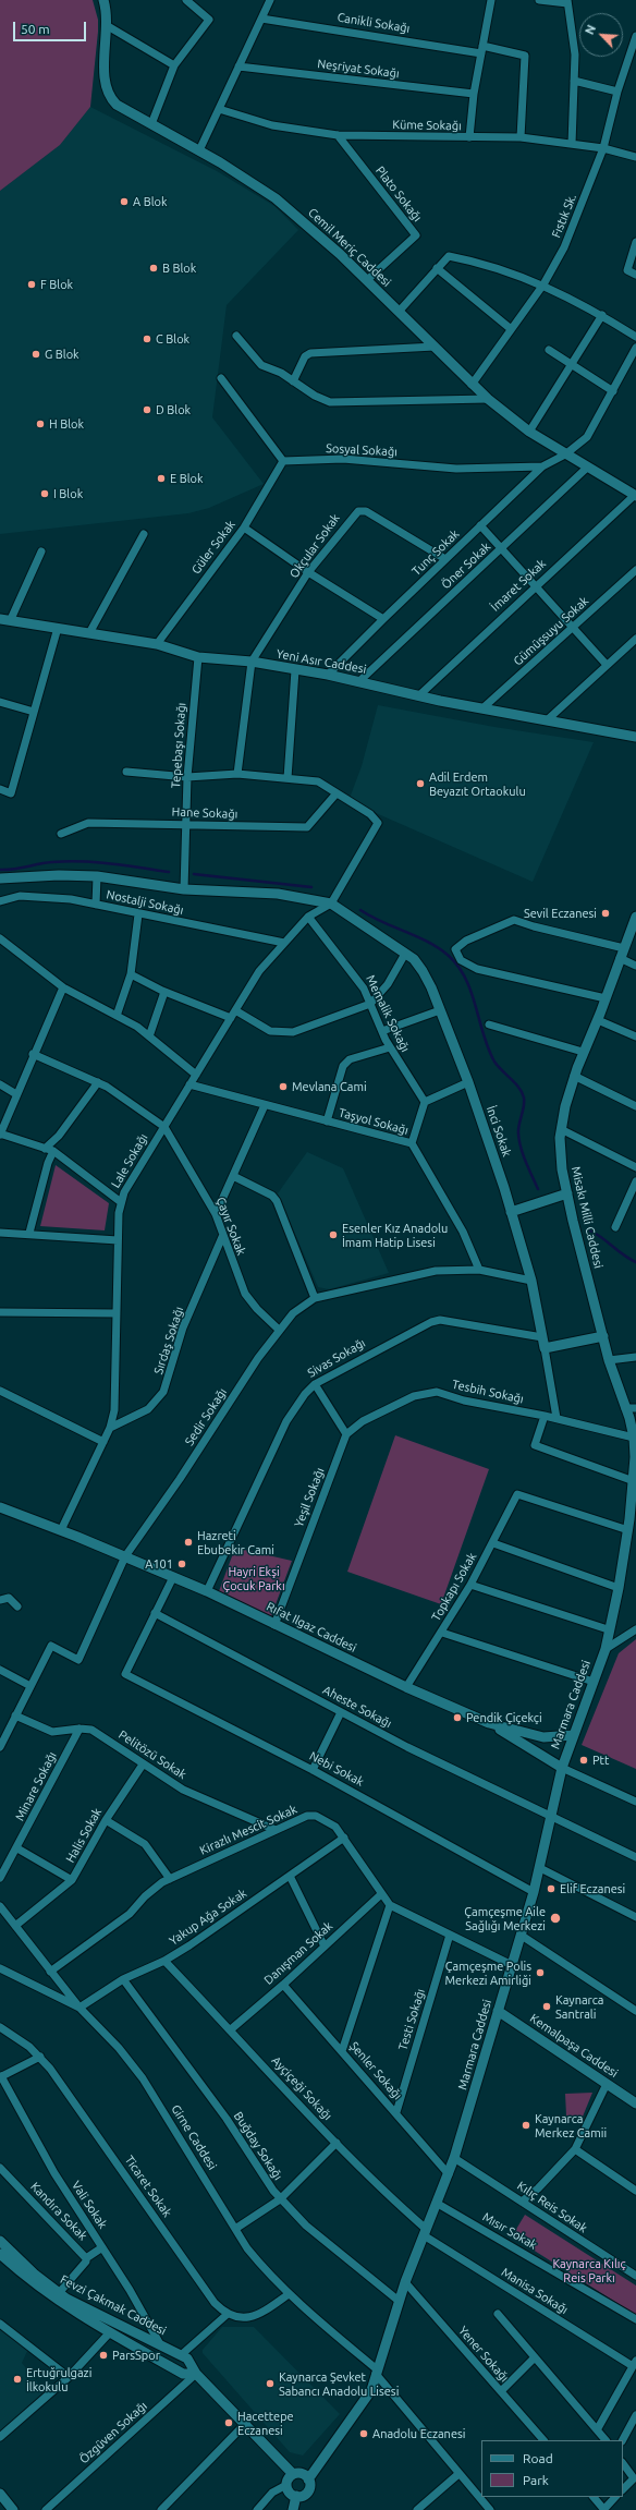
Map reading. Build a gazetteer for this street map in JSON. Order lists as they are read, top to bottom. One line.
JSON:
{"streets":{"street":["Canikli Sokağı","Neşriyat Sokağı","Küme Sokağı","Plato Sokağı","Fıstık Sk.","Cemil Meriç Caddesi","Sosyal Sokağı","Okçular Sokak","Güler Sokak","Tunç Sokak","Öner Sokak","İmaret Sokak","Gümüşsuyu Sokak","Yeni Asır Caddesi","Tepebaşı Sokağı","Hane Sokağı","Nostalji Sokağı","Memalik Sokağı","Taşyol Sokağı","İnci Sokak","Lale Sokağı","Misakı Milli Caddesi","Çayır Sokak","Sırdaş Sokağı","Sivas Sokağı","Tesbih Sokağı","Sedir Sokağı","Yeşil Sokağı","Topkapı Sokak","Rıfat Ilgaz Caddesi","Marmara Caddesi","Aheste Sokağı","Pelitözü Sokak","Nebi Sokak","Minare Sokağı","Kirazlı Mescit Sokak","Halis Sokak","Yakup Ağa Sokak","Danışman Sokak","Testi Sokağı","Kemalpaşa Caddesi","Şenler Sokağı","Ayçiçeği Sokağı","Girne Caddesi","Buğday Sokağı","Ticaret Sokak","Vali Sokak","Kılıç Reis Sokak","Kandıra Sokak","Mısır Sokak","Manisa Sokağı","Fevzi Çakmak Caddesi","Yener Sokağı","Özgüven Sokağı"]},"crossings":[["Canikli Sokağı","Küme Sokağı"],["Küme Sokağı","Plato Sokağı"],["Küme Sokağı","Fıstık Sk."],["Plato Sokağı","Cemil Meriç Caddesi"],["Fıstık Sk.","Cemil Meriç Caddesi"],["Cemil Meriç Caddesi","Tunç Sokak"],["Cemil Meriç Caddesi","Öner Sokak"],["Cemil Meriç Caddesi","İmaret Sokak"],["Sosyal Sokağı","Güler Sokak"],["Sosyal Sokağı","Tunç Sokak"],["Okçular Sokak","Tunç Sokak"],["Okçular Sokak","Yeni Asır Caddesi"],["Güler Sokak","Yeni Asır Caddesi"],["Tunç Sokak","Yeni Asır Caddesi"],["Öner Sokak","Yeni Asır Caddesi"],["İmaret Sokak","Yeni Asır Caddesi"],["Gümüşsuyu Sokak","Yeni Asır Caddesi"],["Yeni Asır Caddesi","Tepebaşı Sokağı"],["Tepebaşı Sokağı","Hane Sokağı"],["Nostalji Sokağı","Lale Sokağı"],["Memalik Sokağı","Lale Sokağı"],["Taşyol Sokağı","Lale Sokağı"],["İnci Sokak","Lale Sokağı"],["İnci Sokak","Sivas Sokağı"],["İnci Sokak","Tesbih Sokağı"],["Lale Sokağı","Çayır Sokak"],["Lale Sokağı","Sırdaş Sokağı"],["Lale Sokağı","Rıfat Ilgaz Caddesi"],["Misakı Milli Caddesi","Tesbih Sokağı"],["Misakı Milli Caddesi","Topkapı Sokak"],["Misakı Milli Caddesi","Marmara Caddesi"],["Çayır Sokak","Sırdaş Sokağı"],["Çayır Sokak","Sedir Sokağı"],["Sivas Sokağı","Rıfat Ilgaz Caddesi"],["Tesbih Sokağı","Yeşil Sokağı"],["Sedir Sokağı","Rıfat Ilgaz Caddesi"],["Yeşil Sokağı","Rıfat Ilgaz Caddesi"],["Topkapı Sokak","Rıfat Ilgaz Caddesi"],["Topkapı Sokak","Marmara Caddesi"],["Rıfat Ilgaz Caddesi","Marmara Caddesi"],["Marmara Caddesi","Aheste Sokağı"],["Marmara Caddesi","Nebi Sokak"],["Marmara Caddesi","Kirazlı Mescit Sokak"],["Marmara Caddesi","Kemalpaşa Caddesi"],["Marmara Caddesi","Şenler Sokağı"],["Marmara Caddesi","Ayçiçeği Sokağı"],["Marmara Caddesi","Girne Caddesi"],["Marmara Caddesi","Buğday Sokağı"],["Marmara Caddesi","Kılıç Reis Sokak"],["Marmara Caddesi","Mısır Sokak"],["Marmara Caddesi","Manisa Sokağı"],["Marmara Caddesi","Fevzi Çakmak Caddesi"],["Marmara Caddesi","Yener Sokağı"],["Aheste Sokağı","Nebi Sokak"],["Pelitözü Sokak","Minare Sokağı"],["Pelitözü Sokak","Kirazlı Mescit Sokak"],["Pelitözü Sokak","Halis Sokak"],["Kirazlı Mescit Sokak","Yakup Ağa Sokak"],["Kirazlı Mescit Sokak","Danışman Sokak"],["Kirazlı Mescit Sokak","Testi Sokağı"],["Kirazlı Mescit Sokak","Girne Caddesi"],["Halis Sokak","Girne Caddesi"],["Yakup Ağa Sokak","Ayçiçeği Sokağı"],["Yakup Ağa Sokak","Girne Caddesi"],["Yakup Ağa Sokak","Buğday Sokağı"],["Danışman Sokak","Şenler Sokağı"],["Danışman Sokak","Ayçiçeği Sokağı"],["Testi Sokağı","Şenler Sokağı"],["Ayçiçeği Sokağı","Manisa Sokağı"],["Vali Sokak","Fevzi Çakmak Caddesi"],["Kandıra Sokak","Fevzi Çakmak Caddesi"],["Fevzi Çakmak Caddesi","Özgüven Sokağı"]],"parks":["Hayri Ekşi Çocuk Parkı","Kaynarca Kılıç Reis Parkı"],"places":["A Blok","B Blok","F Blok","C Blok","G Blok","D Blok","H Blok","E Blok","I Blok","Adil Erdem Beyazıt Ortaokulu","Sevil Eczanesi","Mevlana Cami","Esenler Kız Anadolu İmam Hatip Lisesi","Hazreti Ebubekir Cami","A101","Pendik Çiçekçi","Ptt","Elif Eczanesi","Çamçeşme Aile Sağlığı Merkezi","Çamçeşme Polis Merkezi Amirliği","Kaynarca Santrali","Kaynarca Merkez Camii","ParsSpor","Ertuğrulgazi İlkokulu","Kaynarca Şevket Sabancı Anadolu Lisesi","Hacettepe Eczanesi","Anadolu Eczanesi"],"legend":["Road","Park"],"scale_bar":"50 m","north":"top left"}
